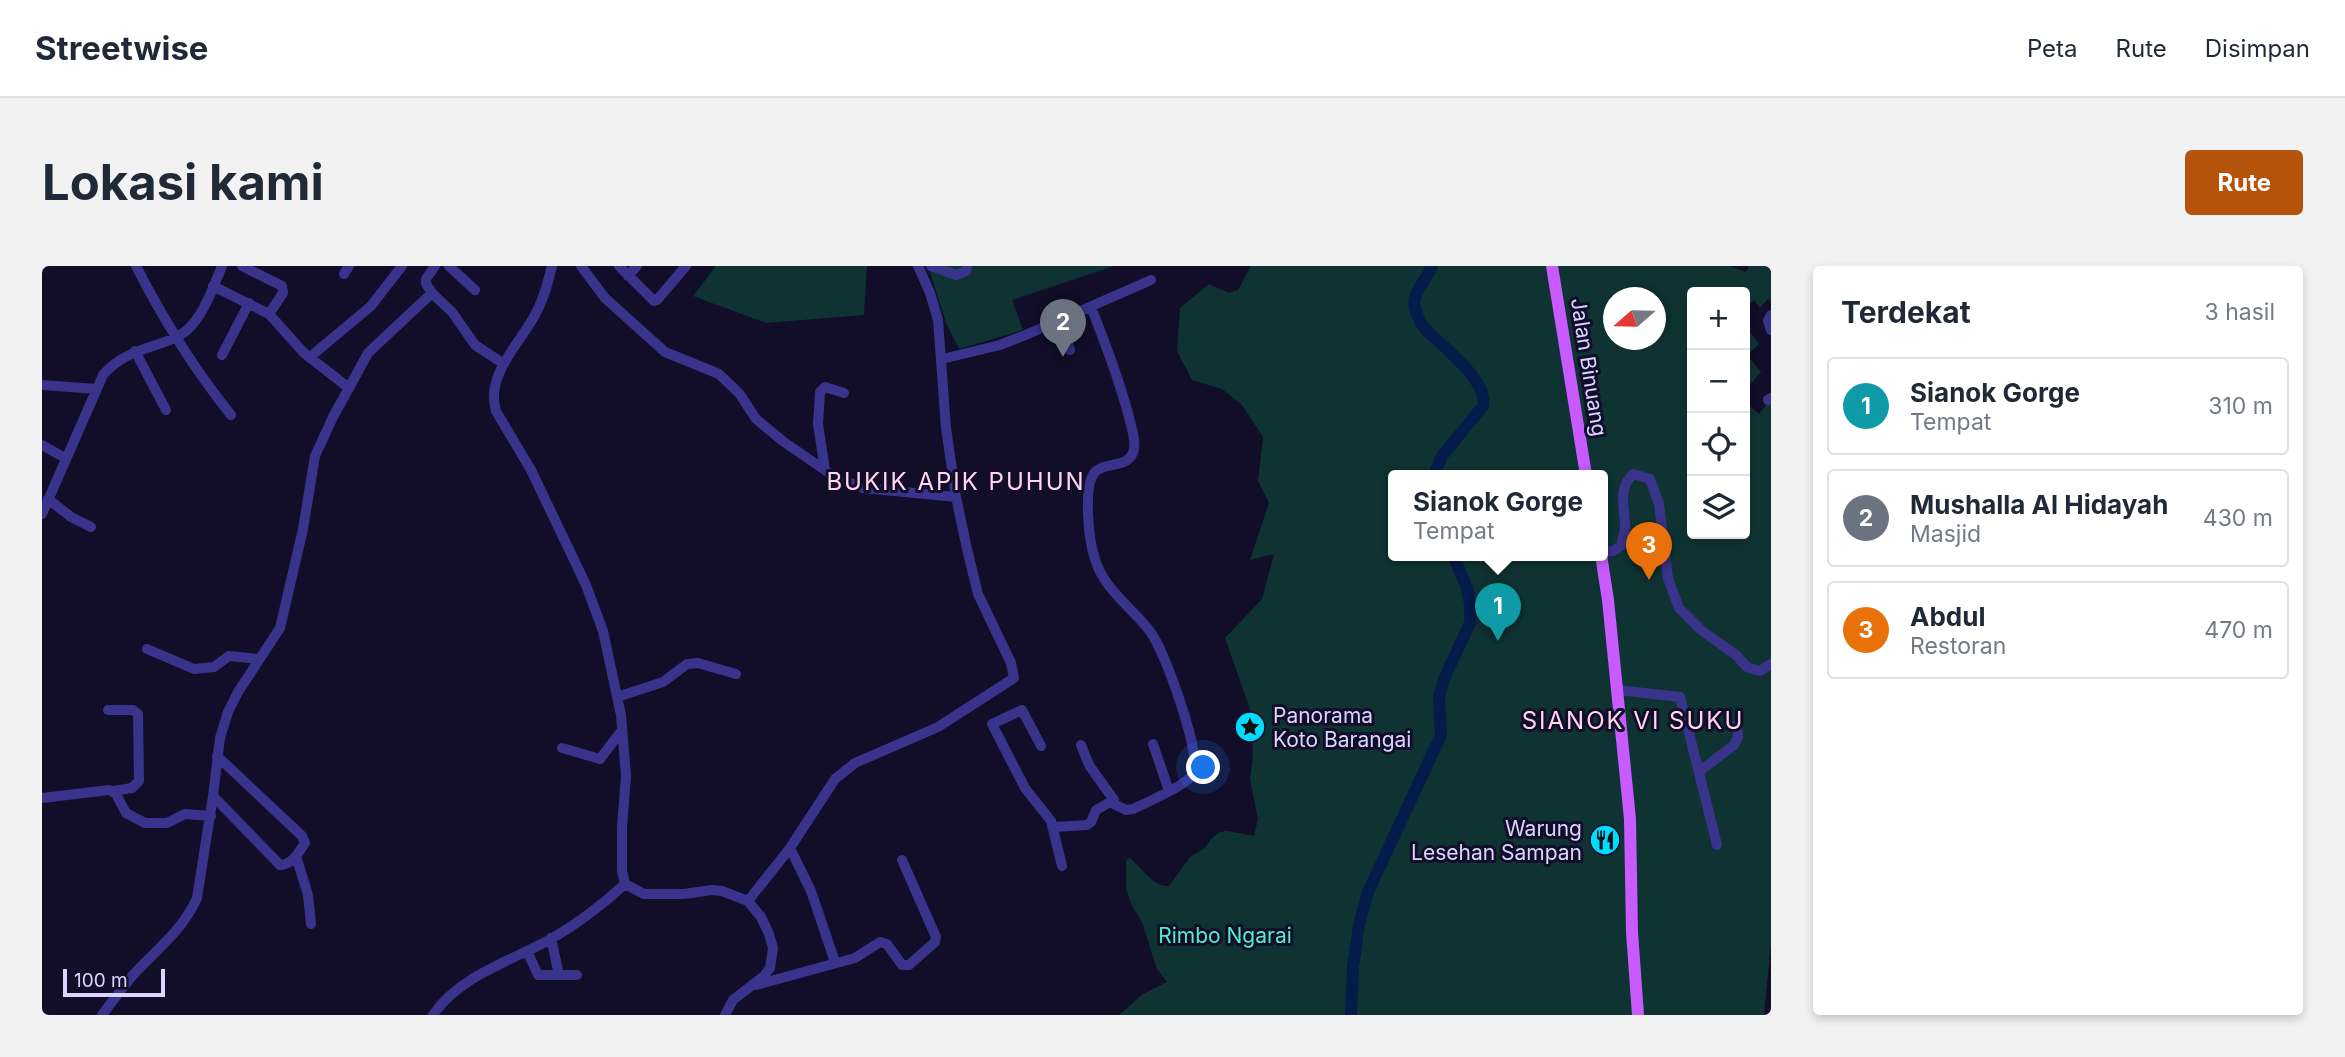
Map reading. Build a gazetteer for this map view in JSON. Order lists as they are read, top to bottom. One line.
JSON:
{"streets":{"main road":["Jalan Binuang"]},"districts":["BUKIK APIK PUHUN","SIANOK VI SUKU"],"parks":["Rimbo Ngarai"],"places":{"place":["Panorama Koto Barangai"],"restaurant":["Warung Lesehan Sampan"]},"scale_bar":"100 m","north":"left","page":{"header":"Streetwise","nav":["Peta","Rute","Disimpan"],"buttons":"Rute","title":"Lokasi kami","heading":["Terdekat","3 hasil"],"map_buttons":["+","−"],"pins":["2","3","1"],"list":[{"mark":"1","name":"Sianok Gorge","note":"Tempat","value":"310 m"},{"mark":"2","name":"Mushalla Al Hidayah","note":"Masjid","value":"430 m"},{"mark":"3","name":"Abdul","note":"Restoran","value":"470 m"}],"popup":["Sianok Gorge","Tempat"],"scale":"100 m"}}
